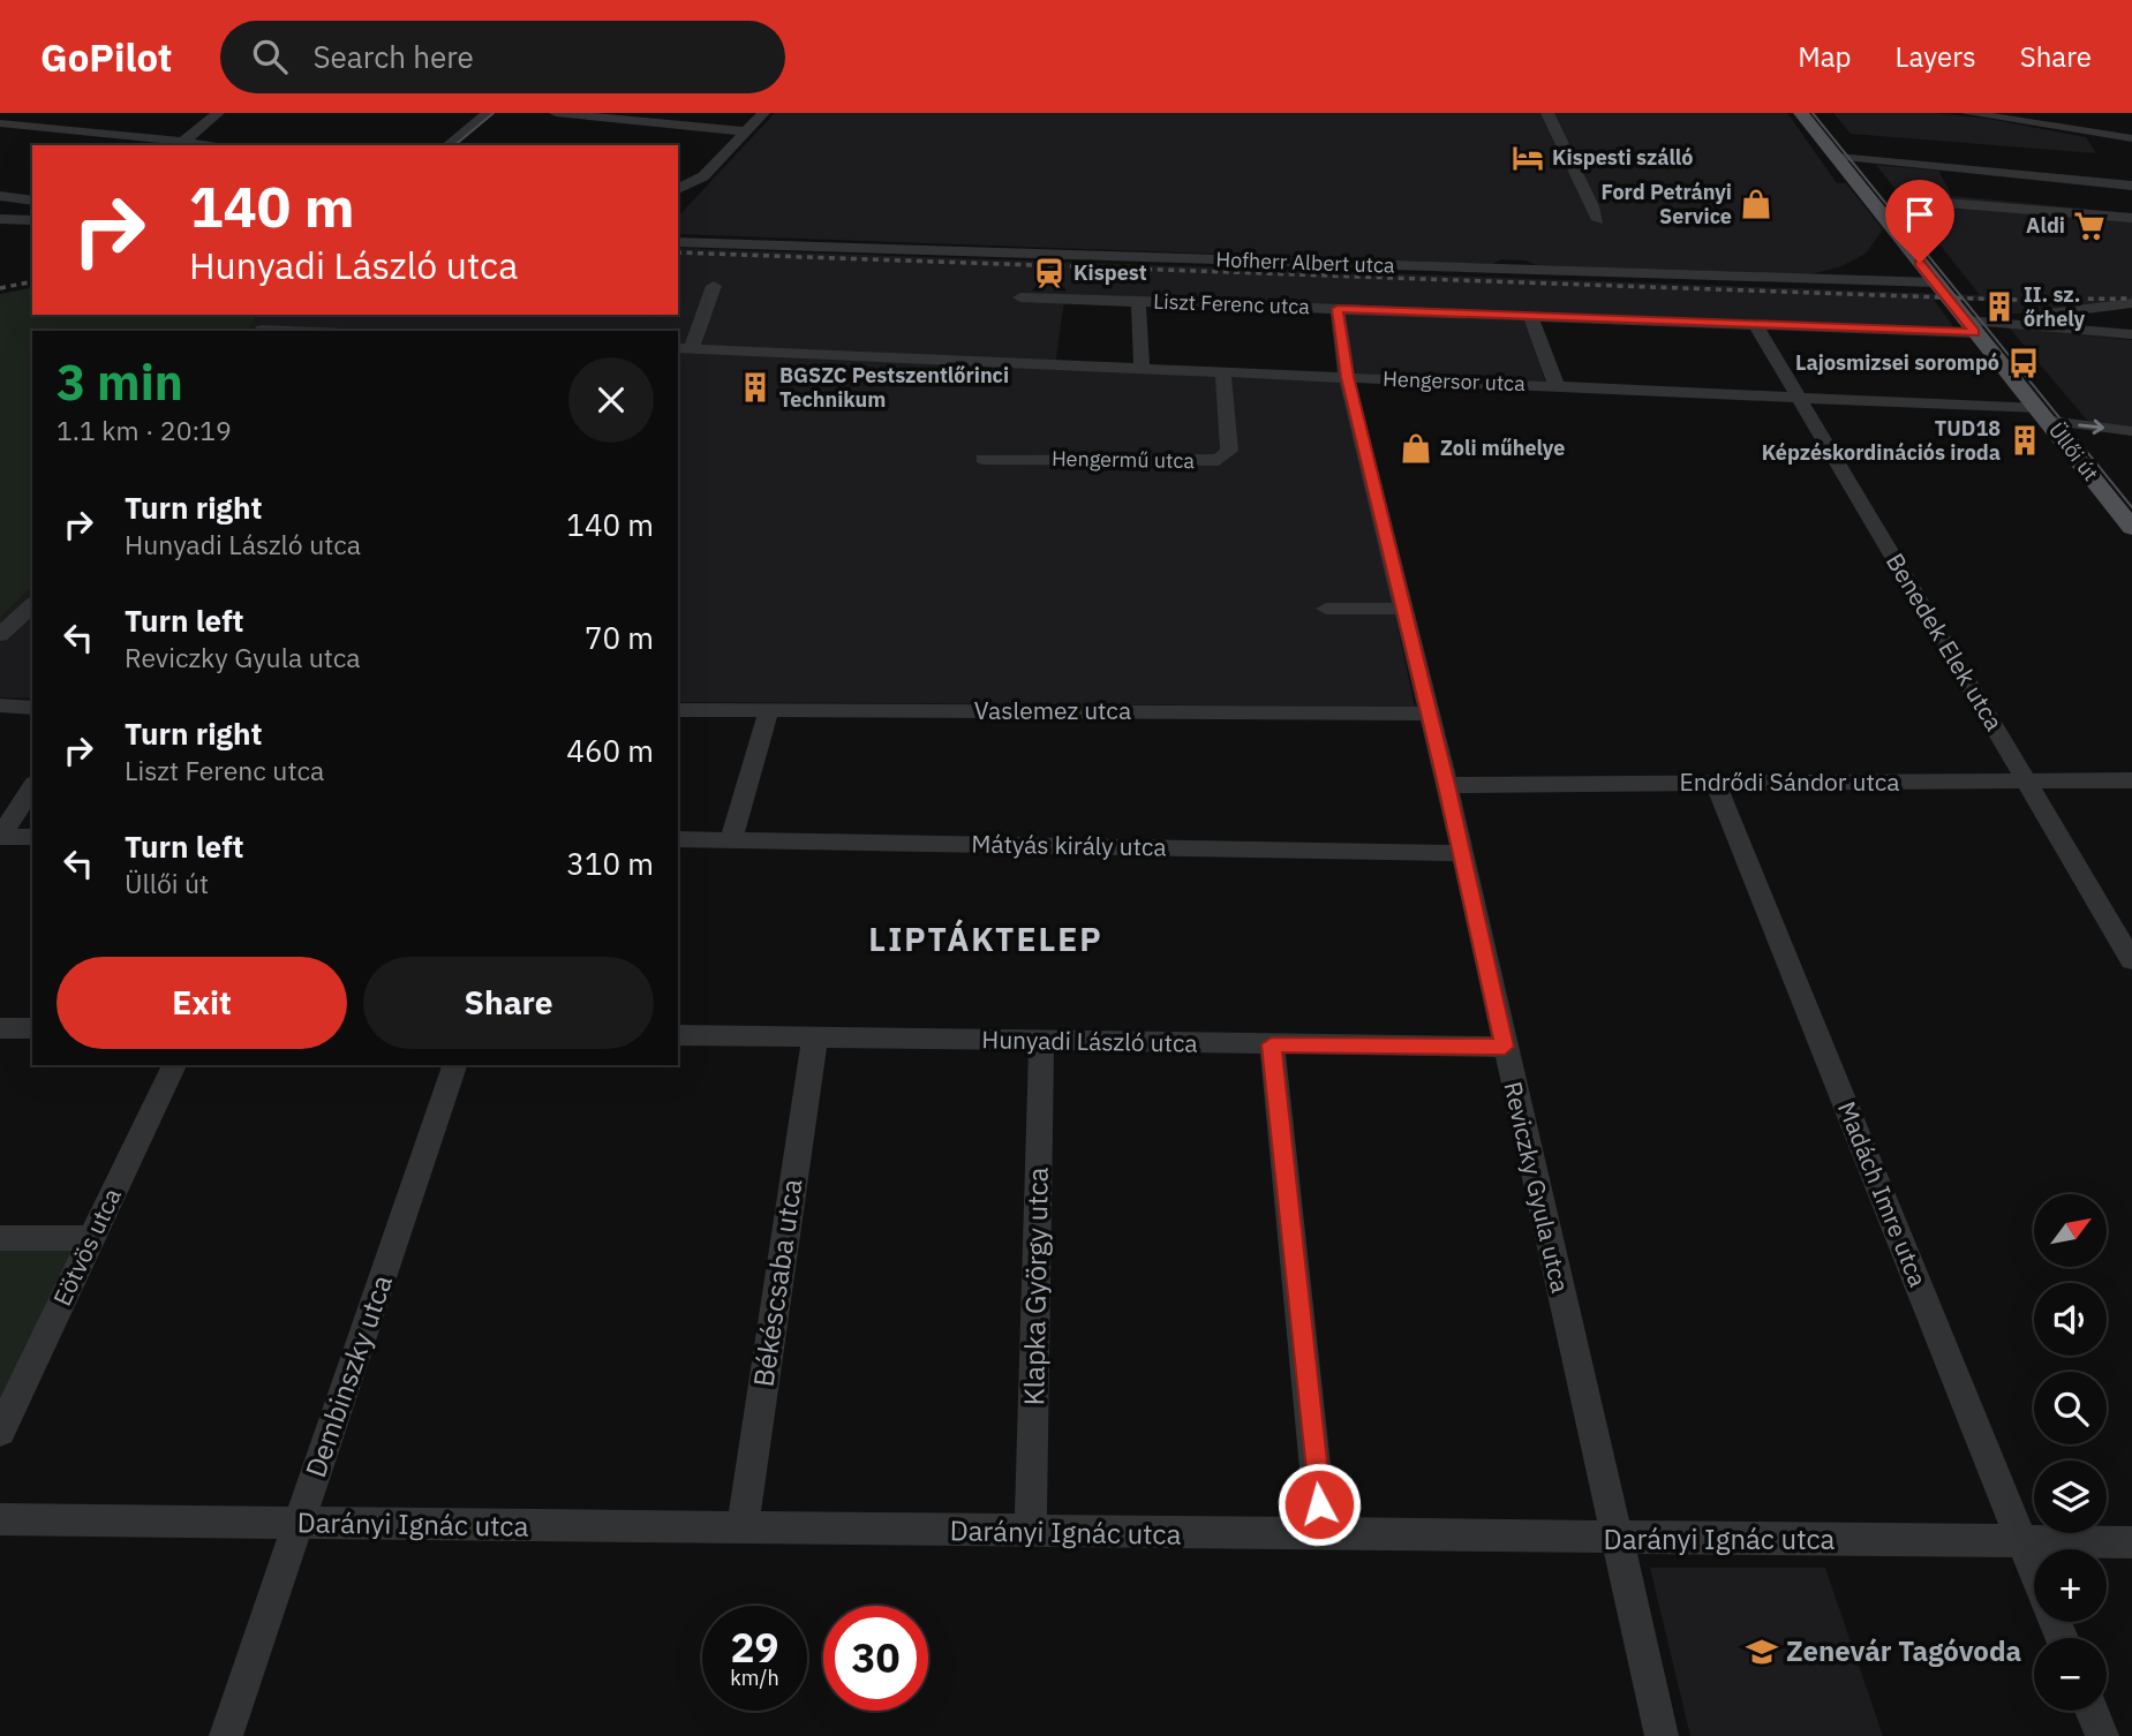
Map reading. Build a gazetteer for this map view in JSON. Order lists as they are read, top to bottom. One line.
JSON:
{"streets":{"main road":["Üllői út"],"street":["Hofherr Albert utca","Liszt Ferenc utca","Hengersor utca","Hengermű utca","Benedek Elek utca","Vaslemez utca","Endrődi Sándor utca","Mátyás király utca","Hunyadi László utca","Reviczky Gyula utca","Madách Imre utca","Eötvös utca","Békéscsaba utca","Klapka György utca","Dembinszky utca","Darányi Ignác utca"]},"crossings":[["Hofherr Albert utca","Üllői út"],["Liszt Ferenc utca","Üllői út"],["Liszt Ferenc utca","Benedek Elek utca"],["Liszt Ferenc utca","Reviczky Gyula utca"],["Hengersor utca","Üllői út"],["Hengersor utca","Hengermű utca"],["Hengersor utca","Benedek Elek utca"],["Hengersor utca","Reviczky Gyula utca"],["Benedek Elek utca","Endrődi Sándor utca"],["Vaslemez utca","Reviczky Gyula utca"],["Endrődi Sándor utca","Reviczky Gyula utca"],["Endrődi Sándor utca","Madách Imre utca"],["Mátyás király utca","Reviczky Gyula utca"],["Hunyadi László utca","Reviczky Gyula utca"],["Hunyadi László utca","Békéscsaba utca"],["Hunyadi László utca","Klapka György utca"],["Reviczky Gyula utca","Darányi Ignác utca"],["Madách Imre utca","Darányi Ignác utca"],["Békéscsaba utca","Darányi Ignác utca"],["Klapka György utca","Darányi Ignác utca"],["Dembinszky utca","Darányi Ignác utca"]],"districts":["LIPTÁKTELEP"],"places":{"hotel":["Kispesti szálló"],"shop":["Ford Petrányi Service","Zoli műhelye"],"supermarket":["Aldi"],"station":["Kispest"],"building":["II. sz. őrhely","BGSZC Pestszentlőrinci Technikum","TUD18 Képzéskordinációs iroda"],"bus stop":["Lajosmizsei sorompó"],"school or university":["Zenevár Tagóvoda"]},"north":"top right","page":{"header":"GoPilot","search":"Search here","nav":["Map","Layers","Share"],"turn":["140 m","Hunyadi László utca"],"heading":["3 min","1.1 km · 20:19"],"list":[{"name":"Turn right","note":"Hunyadi László utca","value":"140 m"},{"name":"Turn left","note":"Reviczky Gyula utca","value":"70 m"},{"name":"Turn right","note":"Liszt Ferenc utca","value":"460 m"},{"name":"Turn left","note":"Üllői út","value":"310 m"}],"buttons":["Exit","Share"],"map_buttons":["+","−"],"speed":"29 km/h","limit":"30"}}
